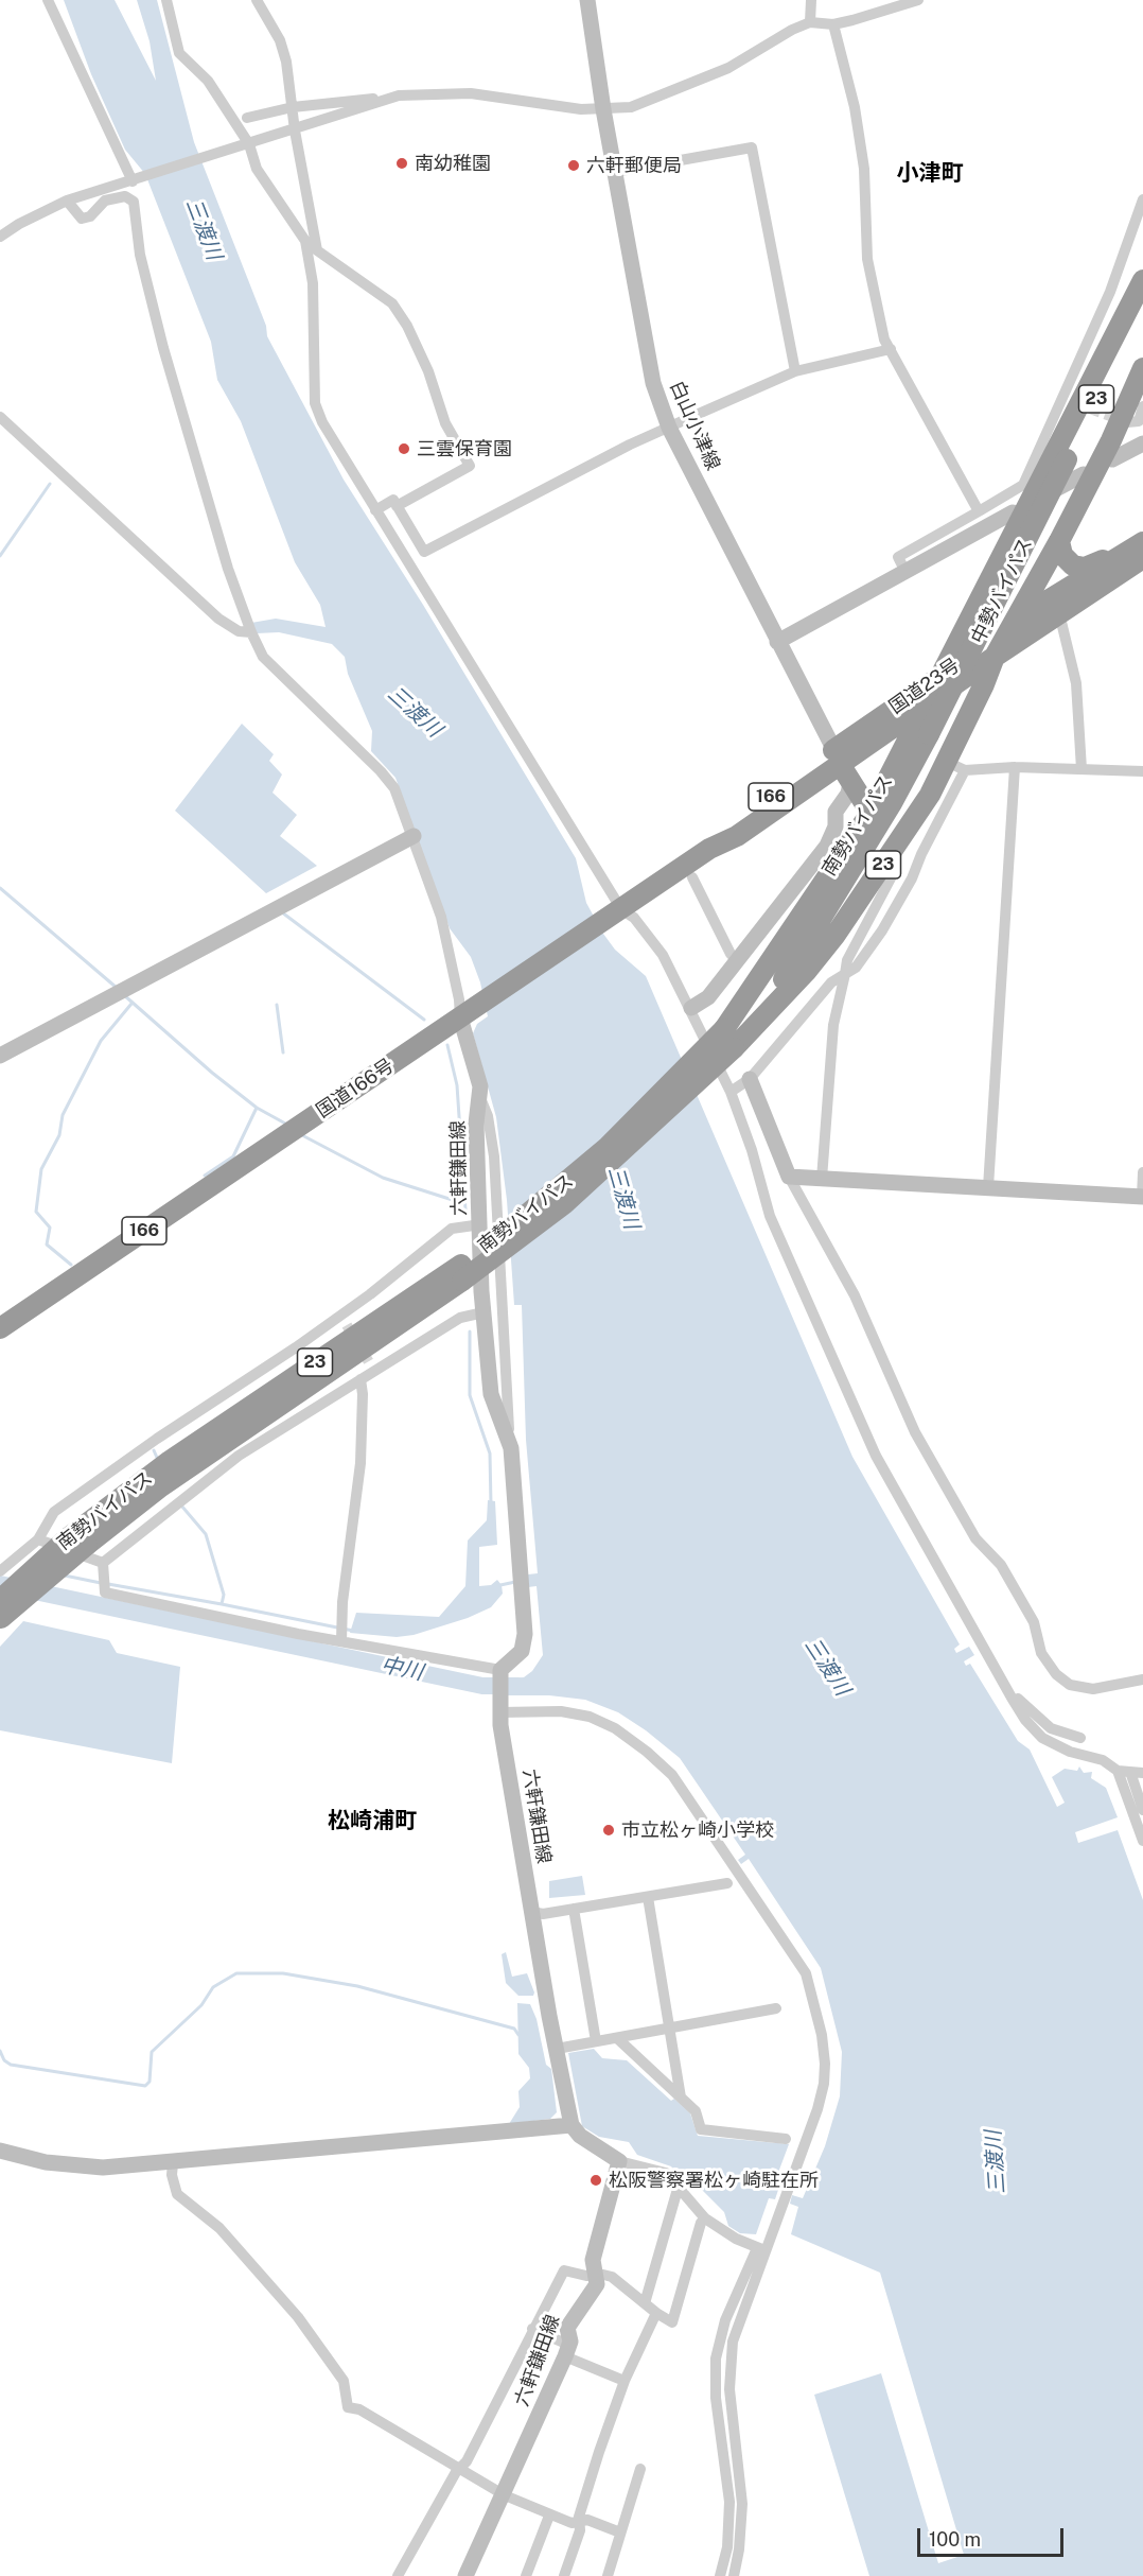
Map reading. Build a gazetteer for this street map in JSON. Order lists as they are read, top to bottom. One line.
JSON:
{"streets":{"highway":["23","中勢バイパス","国道23号","166","南勢バイパス","国道166号"],"main road":["白山小津線","六軒鎌田線"]},"crossings":[["23","中勢バイパス"],["23","国道23号"],["23","南勢バイパス"],["白山小津線","国道23号"],["白山小津線","国道166号"],["中勢バイパス","南勢バイパス"],["国道23号","南勢バイパス"],["国道23号","国道166号"],["国道166号","六軒鎌田線"]],"districts":["小津町","松崎浦町"],"water":["三渡川","中川"],"places":["南幼稚園","六軒郵便局","三雲保育園","市立松ヶ崎小学校","松阪警察署松ヶ崎駐在所"],"scale_bar":"100 m"}
